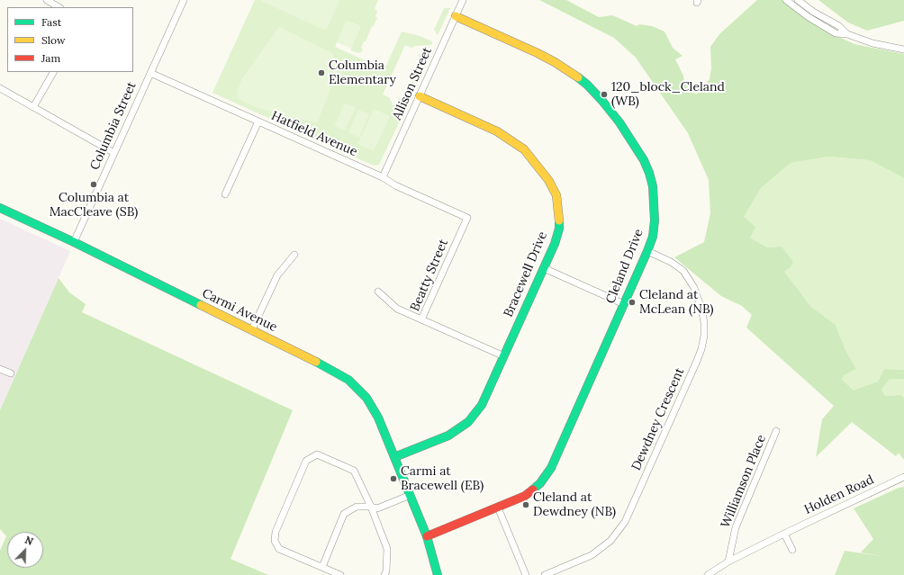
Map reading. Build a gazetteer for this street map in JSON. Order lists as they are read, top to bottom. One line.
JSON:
{"streets":{"street":["Allison Street","Columbia Street","Hatfield Avenue","Cleland Drive","Bracewell Drive","Beatty Street","Carmi Avenue","Dewdney Crescent","Williamson Place","Holden Road"]},"crossings":[["Allison Street","Hatfield Avenue"],["Allison Street","Cleland Drive"],["Allison Street","Bracewell Drive"],["Columbia Street","Hatfield Avenue"],["Columbia Street","Carmi Avenue"],["Hatfield Avenue","Beatty Street"],["Cleland Drive","Carmi Avenue"],["Cleland Drive","Dewdney Crescent"],["Bracewell Drive","Beatty Street"],["Bracewell Drive","Carmi Avenue"],["Williamson Place","Holden Road"]],"places":["Columbia Elementary","120_block_Cleland (WB)","Columbia at MacCleave (SB)","Cleland at McLean (NB)","Carmi at Bracewell (EB)","Cleland at Dewdney (NB)"],"legend":["Fast","Slow","Jam"],"north":"top right"}
